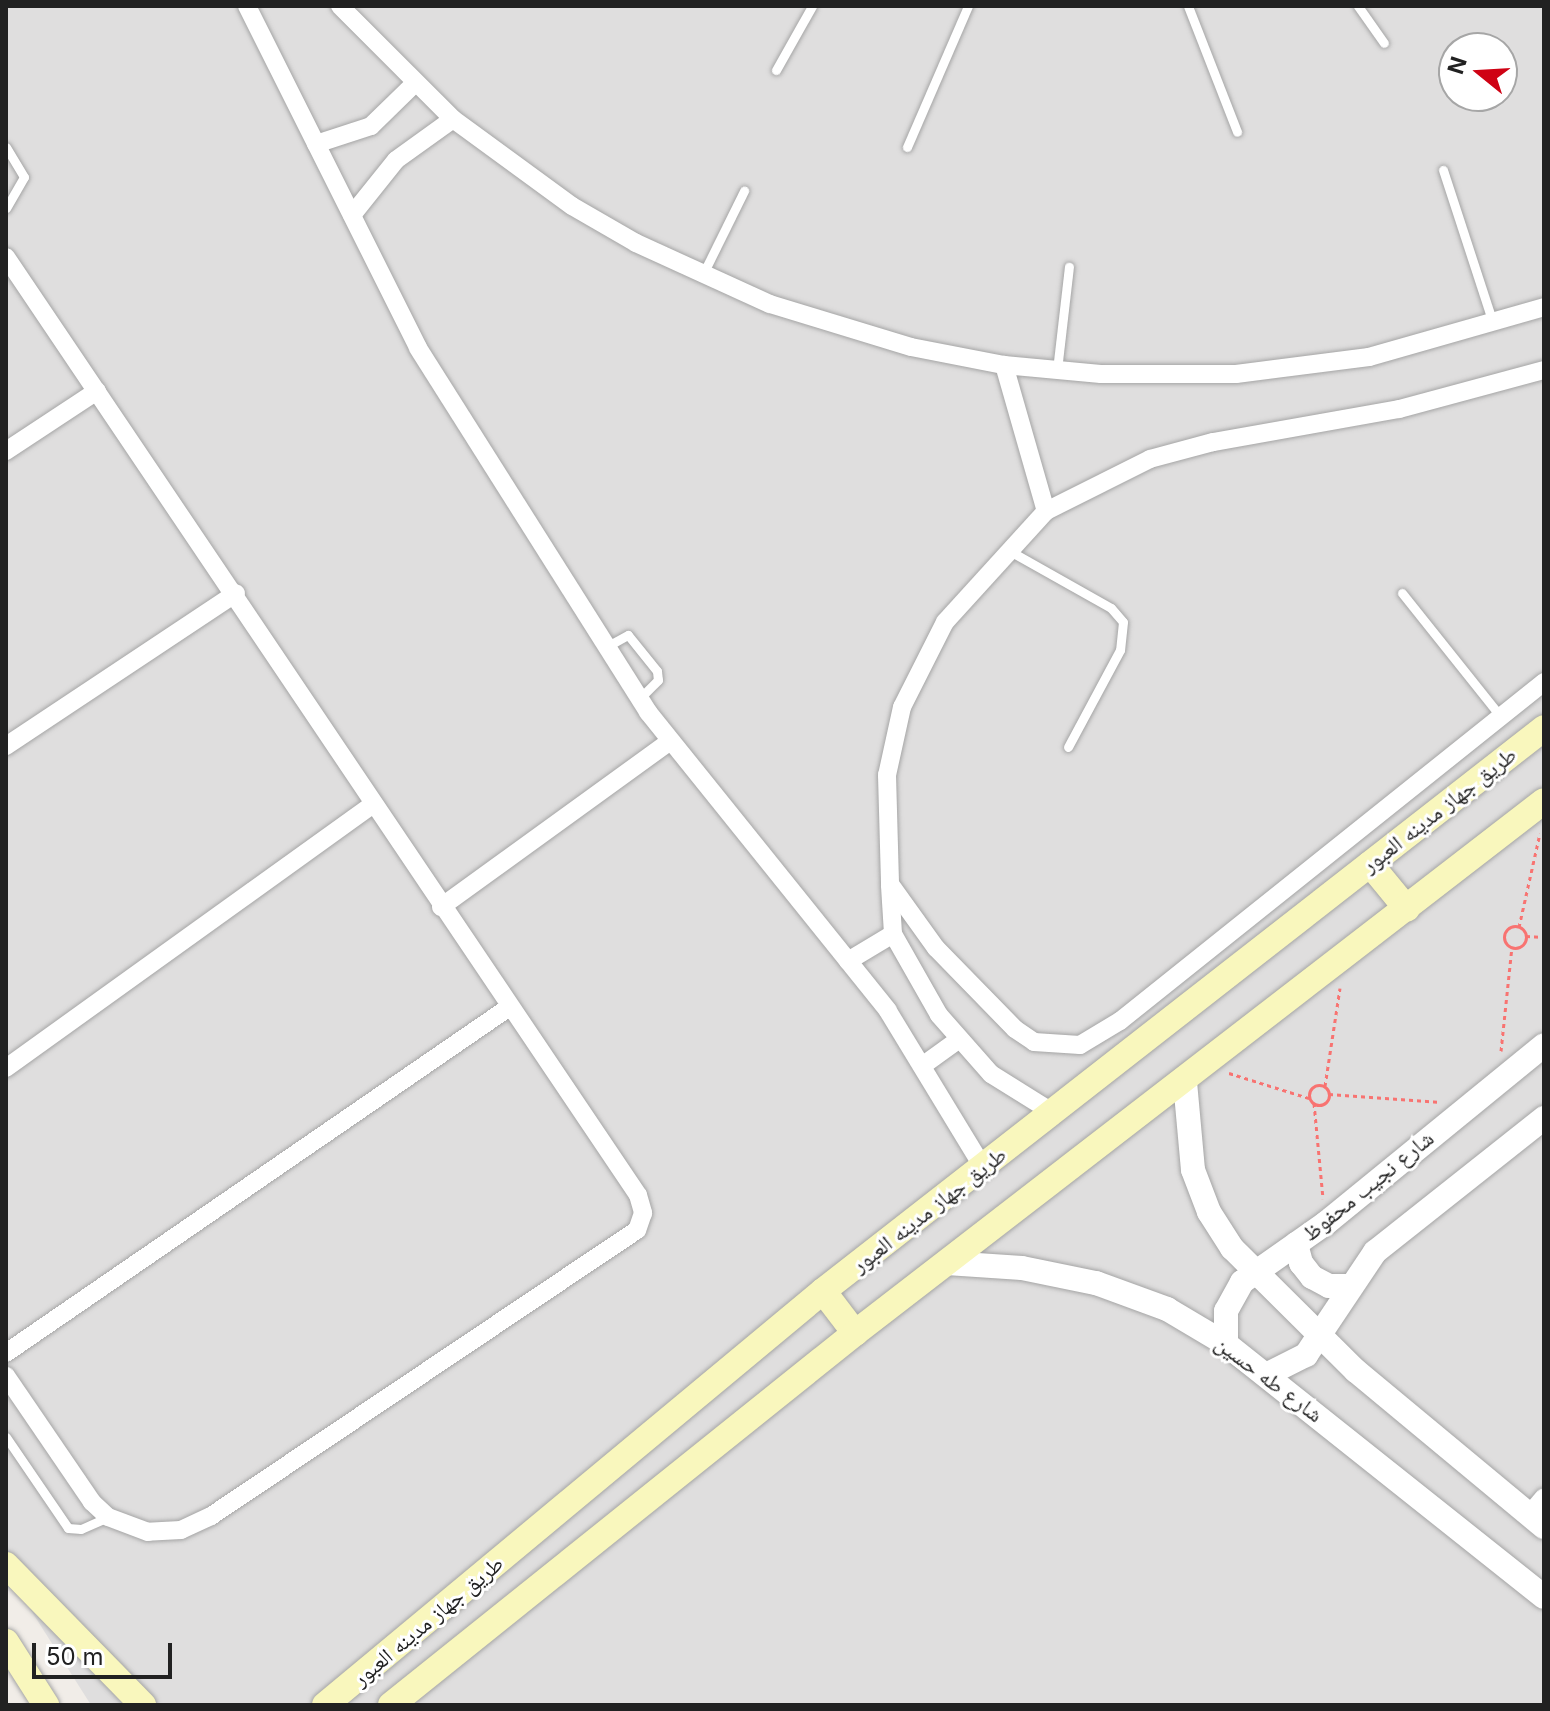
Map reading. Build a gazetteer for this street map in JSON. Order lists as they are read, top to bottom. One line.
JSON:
{"streets":{"main road":["طريق جهاز مدينه العبور"],"street":["شارع نجيب محفوظ","شارع طه حسين"]},"crossings":[["طريق جهاز مدينه العبور","شارع طه حسين"],["شارع نجيب محفوظ","شارع طه حسين"]],"scale_bar":"50 m","north":"left"}
